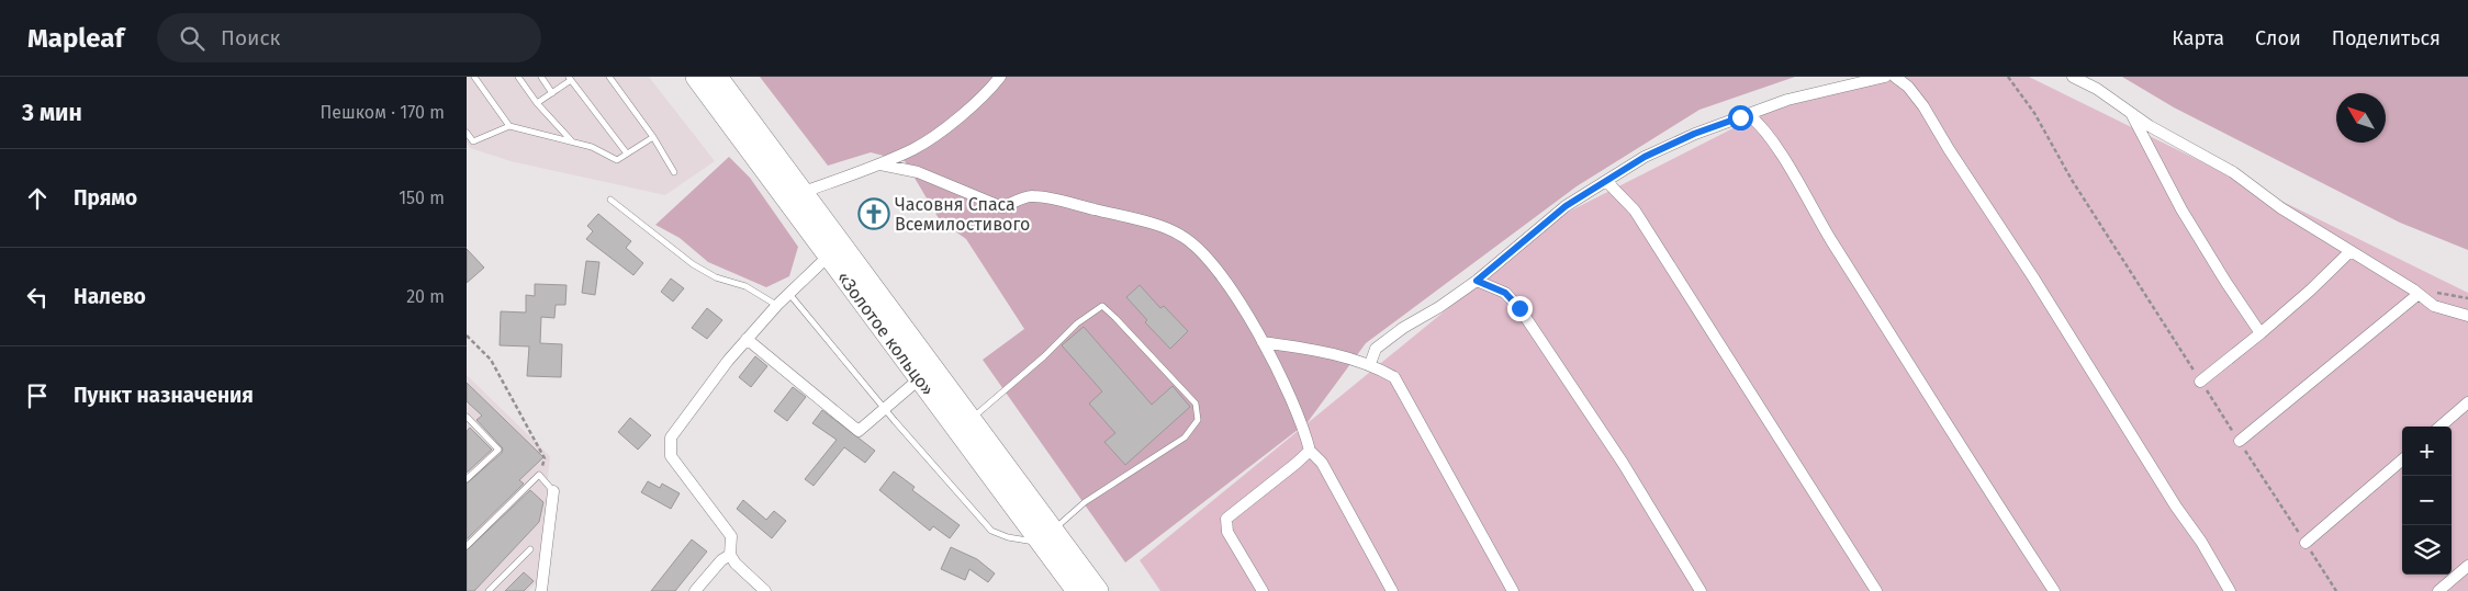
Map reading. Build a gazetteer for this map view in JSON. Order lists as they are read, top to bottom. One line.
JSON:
{"streets":{"highway":["«Золотое кольцо»"]},"places":{"church":["Часовня Спаса Всемилостивого"]},"north":"top left","page":{"header":"Mapleaf","search":"Поиск","nav":["Карта","Слои","Поделиться"],"heading":["3 мин","Пешком · 170 m"],"list":[["Прямо","150 m"],["Налево","20 m"],"Пункт назначения"],"map_buttons":["+","−"]}}
